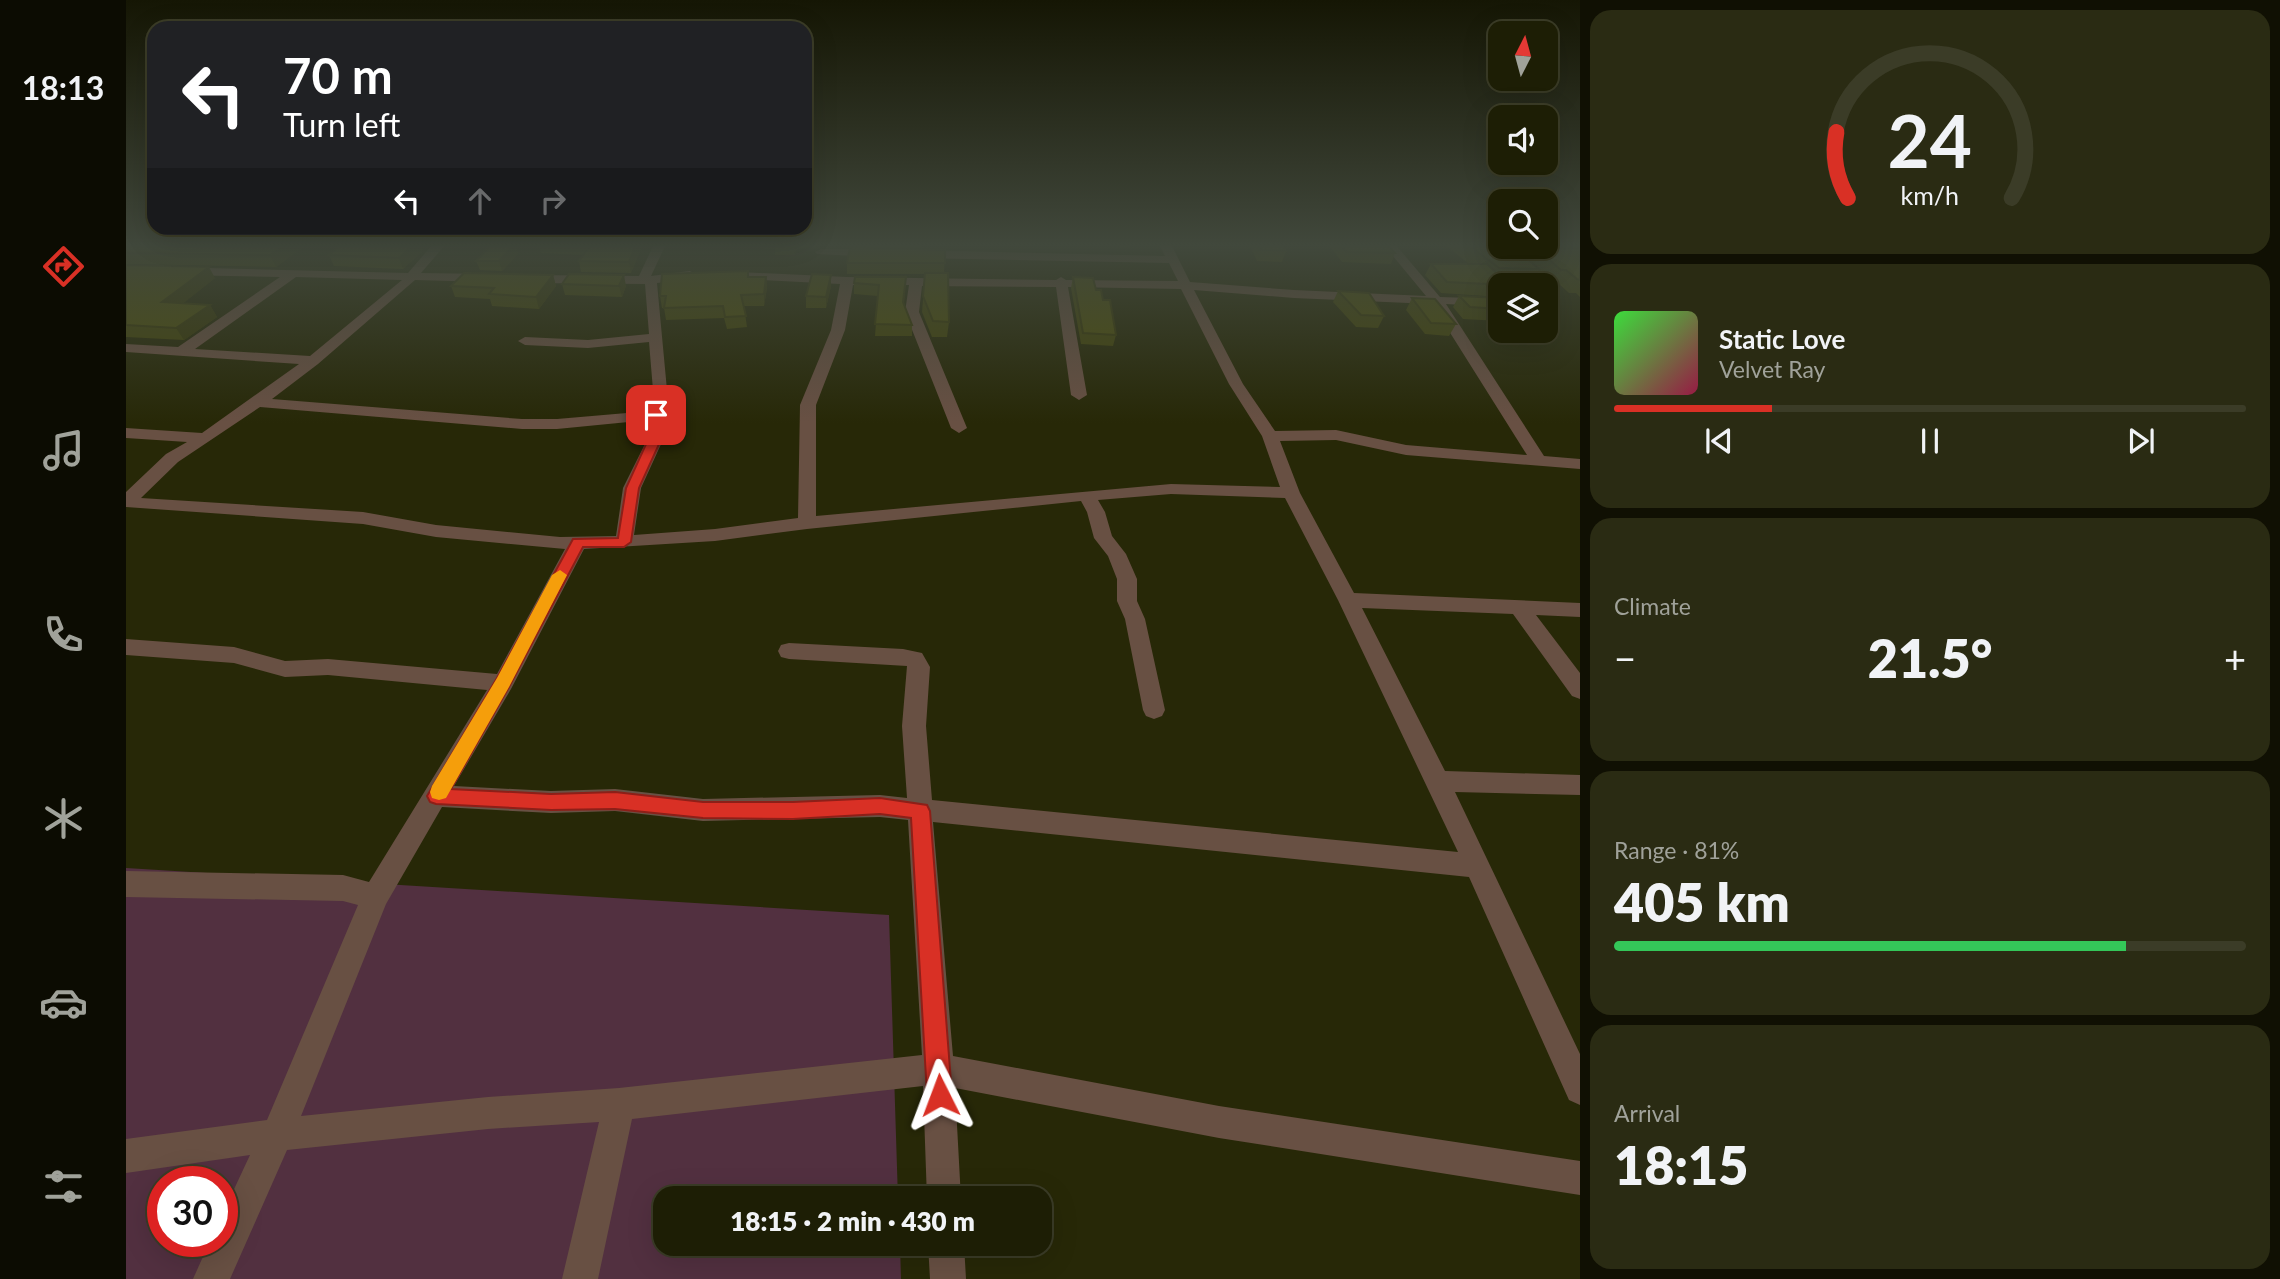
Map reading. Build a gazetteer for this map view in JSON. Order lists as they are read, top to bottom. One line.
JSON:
{"north":"top","page":{"tabs":"18:13","turn":["70 m","Turn left"],"song":["Static Love","Velvet Ray"],"tile":["Climate",["Range · 81%","405 km"],["Arrival","18:15"]],"heat":["−","21.5°","+"],"limit":"30","trip":"18:15 · 2 min · 430 m","gauge":["24","km/h"]}}
